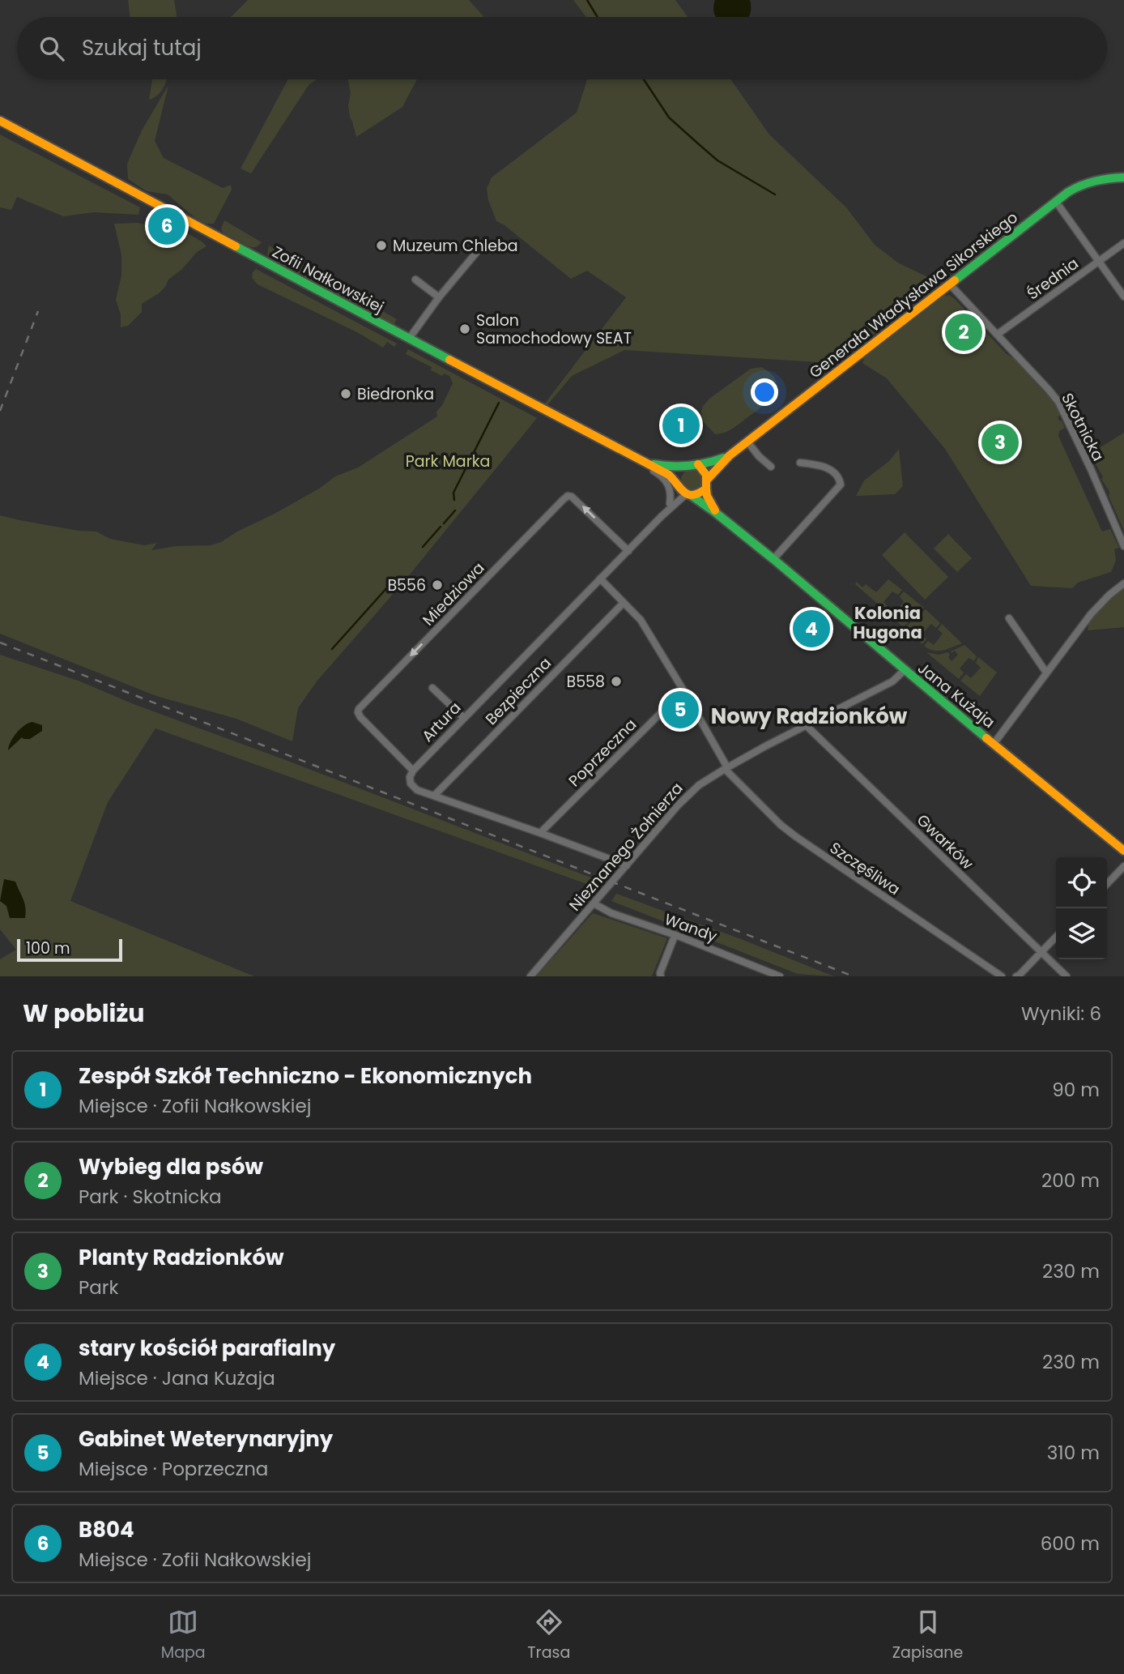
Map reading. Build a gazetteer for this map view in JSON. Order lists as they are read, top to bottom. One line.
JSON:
{"streets":{"street":["Średnia","Zofii Nałkowskiej","Generała Władysława Sikorskiego","Skotnicka","Miedziowa","Bezpieczna","Jana Kużaja","Artura","Poprzeczna","Gwarków","Nieznanego Żołnierza","Szczęśliwa","Wandy"]},"crossings":[["Średnia","Skotnicka"],["Zofii Nałkowskiej","Jana Kużaja"],["Zofii Nałkowskiej","Artura"],["Generała Władysława Sikorskiego","Skotnicka"],["Miedziowa","Artura"],["Jana Kużaja","Artura"],["Jana Kużaja","Nieznanego Żołnierza"],["Artura","Szczęśliwa"],["Poprzeczna","Szczęśliwa"],["Gwarków","Nieznanego Żołnierza"],["Nieznanego Żołnierza","Szczęśliwa"],["Nieznanego Żołnierza","Wandy"]],"districts":["Kolonia Hugona","Nowy Radzionków"],"parks":["Park Marka"],"places":["Muzeum Chleba","Salon Samochodowy SEAT","Biedronka","B556","B558"],"scale_bar":"100 m","page":{"search":"Szukaj tutaj","pins":["6","2","1","3","4","5"],"scale":"100 m","heading":["W pobliżu","Wyniki: 6"],"list":[{"mark":"1","name":"Zespół Szkół Techniczno - Ekonomicznych","note":"Miejsce · Zofii Nałkowskiej","value":"90 m"},{"mark":"2","name":"Wybieg dla psów","note":"Park · Skotnicka","value":"200 m"},{"mark":"3","name":"Planty Radzionków","note":"Park","value":"230 m"},{"mark":"4","name":"stary kościół parafialny","note":"Miejsce · Jana Kużaja","value":"230 m"},{"mark":"5","name":"Gabinet Weterynaryjny","note":"Miejsce · Poprzeczna","value":"310 m"},{"mark":"6","name":"B804","note":"Miejsce · Zofii Nałkowskiej","value":"600 m"}],"nav":["Mapa","Trasa","Zapisane"]}}
